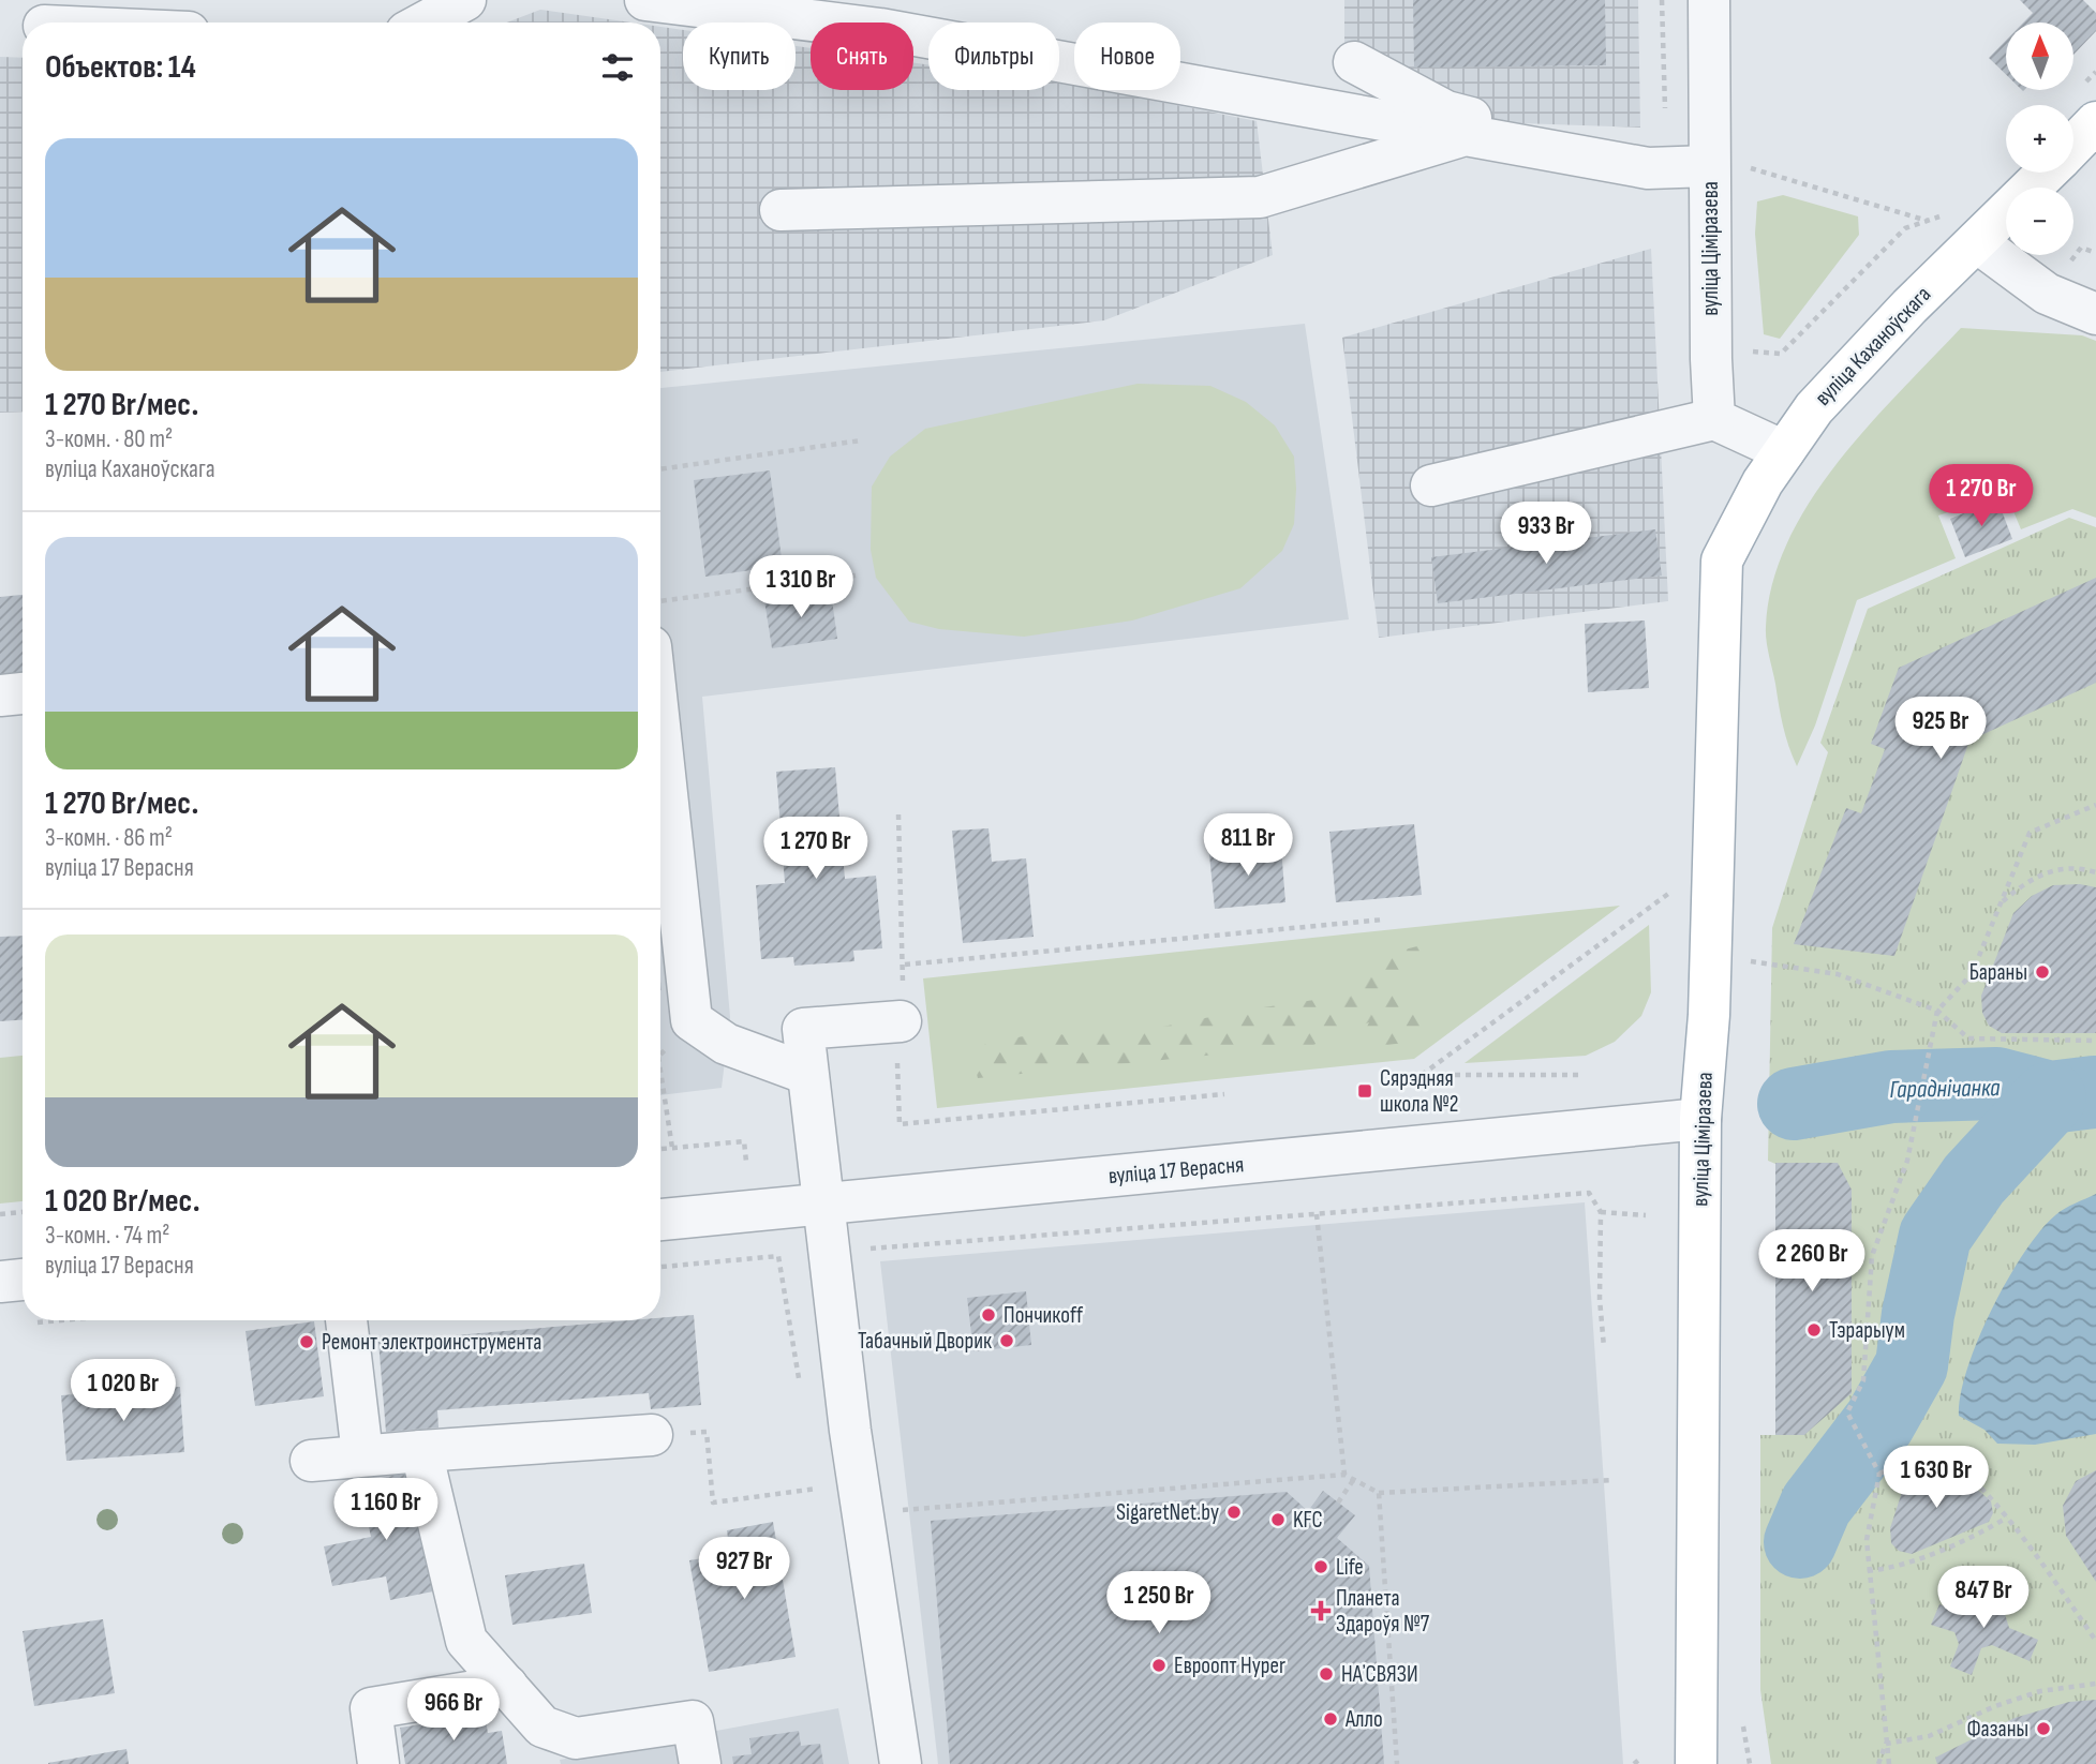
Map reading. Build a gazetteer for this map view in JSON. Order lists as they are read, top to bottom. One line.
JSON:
{"streets":{"main road":["вуліца Ціміразева","вуліца Каханоўскага"],"street":["вуліца 17 Верасня"]},"crossings":[["вуліца Ціміразева","вуліца Каханоўскага"],["вуліца Ціміразева","вуліца 17 Верасня"]],"water":["Гараднічанка"],"places":{"other":["Бараны","Пончикoff","Тэрарыум","Табачный Дворик","Ремонт электроинструмента","SigaretNet.by","KFC","Life","Евроопт Hyper","НАʼСВЯЗИ","Алло","Фазаны"],"transit":["Сярэдняя школа №2"],"health":["Планета Здароўя №7"]},"north":"top","page":{"map_buttons":["+","−"],"chip":["Купить","Снять","Фильтры","Новое"],"heading":"Объектов: 14","list":[{"name":"1 270 Br/мес.","note":"3-комн. · 80 m² · вуліца Каханоўскага"},{"name":"1 270 Br/мес.","note":"3-комн. · 86 m² · вуліца 17 Верасня"},{"name":"1 020 Br/мес.","note":"3-комн. · 74 m² · вуліца 17 Верасня"}],"price":["1 270 Br","933 Br","1 310 Br","925 Br","811 Br","1 270 Br","2 260 Br","1 020 Br","1 630 Br","1 160 Br","927 Br","847 Br","1 250 Br","966 Br"]}}
